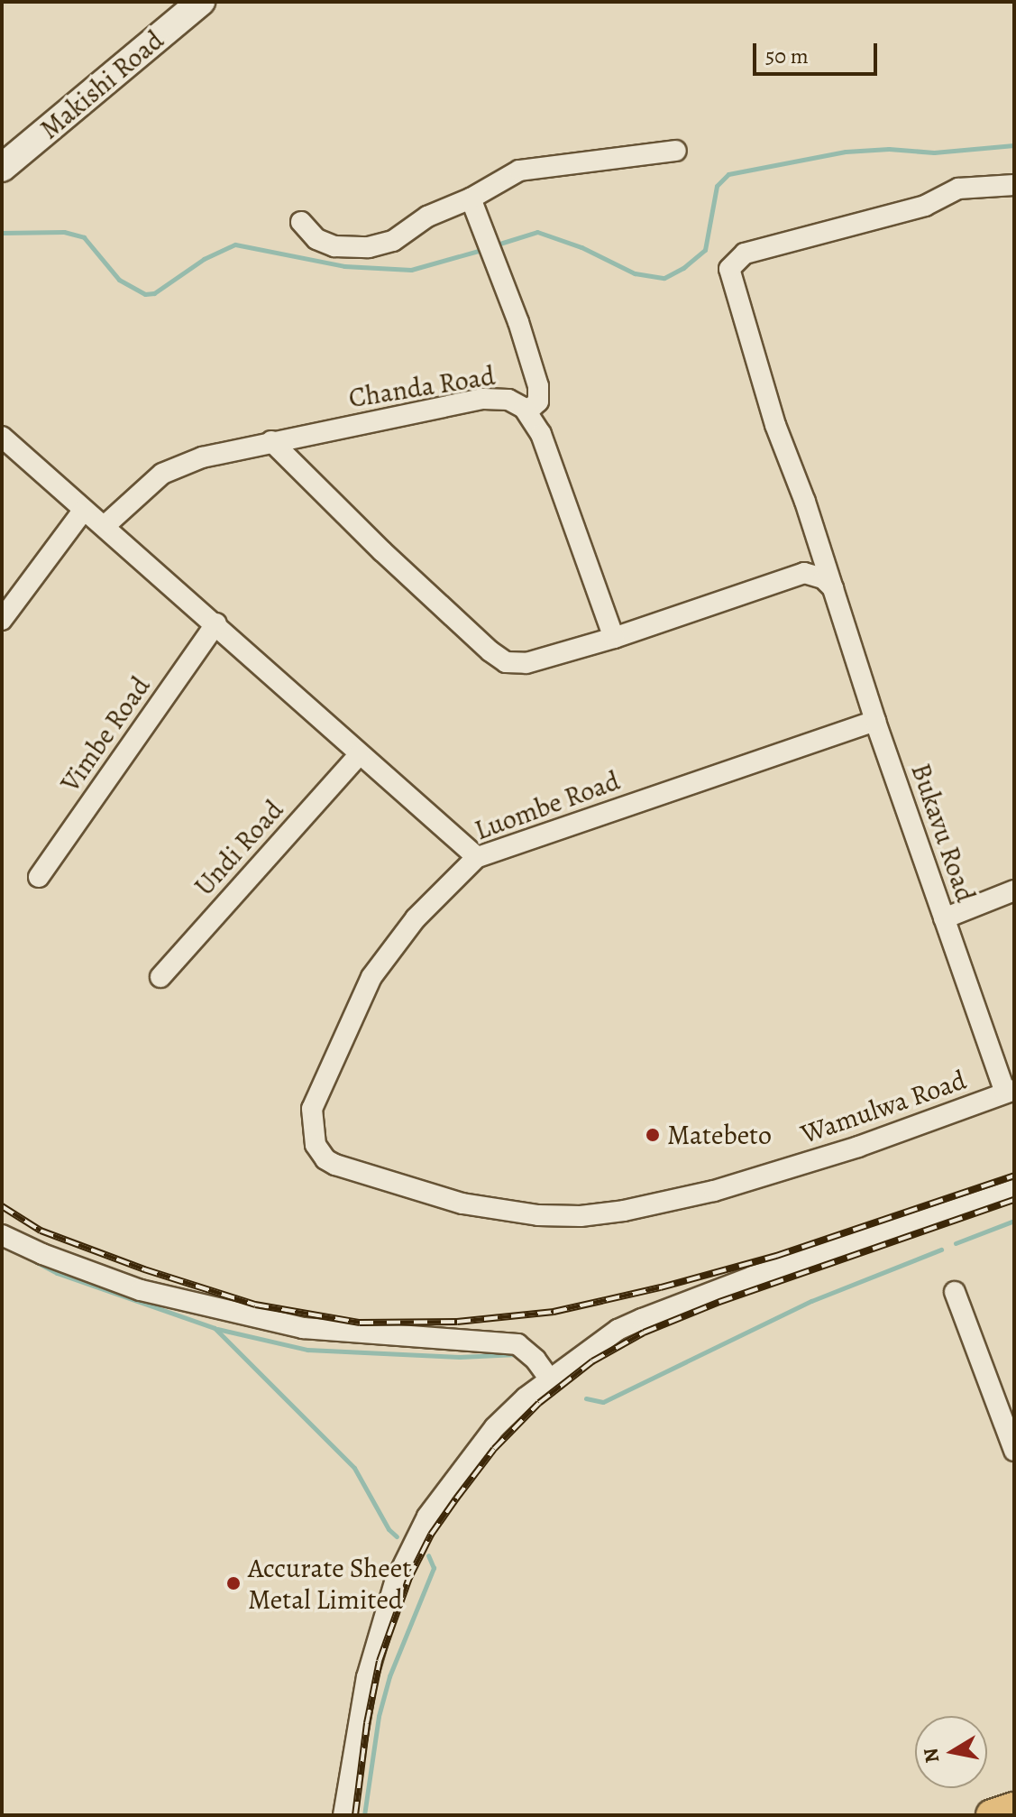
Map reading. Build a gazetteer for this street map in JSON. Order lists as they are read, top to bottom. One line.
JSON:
{"streets":{"main road":["Makishi Road"],"street":["Chanda Road","Vimbe Road","Luombe Road","Bukavu Road","Undi Road","Wamulwa Road"]},"crossings":[["Luombe Road","Bukavu Road"],["Luombe Road","Wamulwa Road"],["Bukavu Road","Wamulwa Road"]],"places":["Matebeto","Accurate Sheet Metal Limited"],"scale_bar":"50 m","north":"left"}
